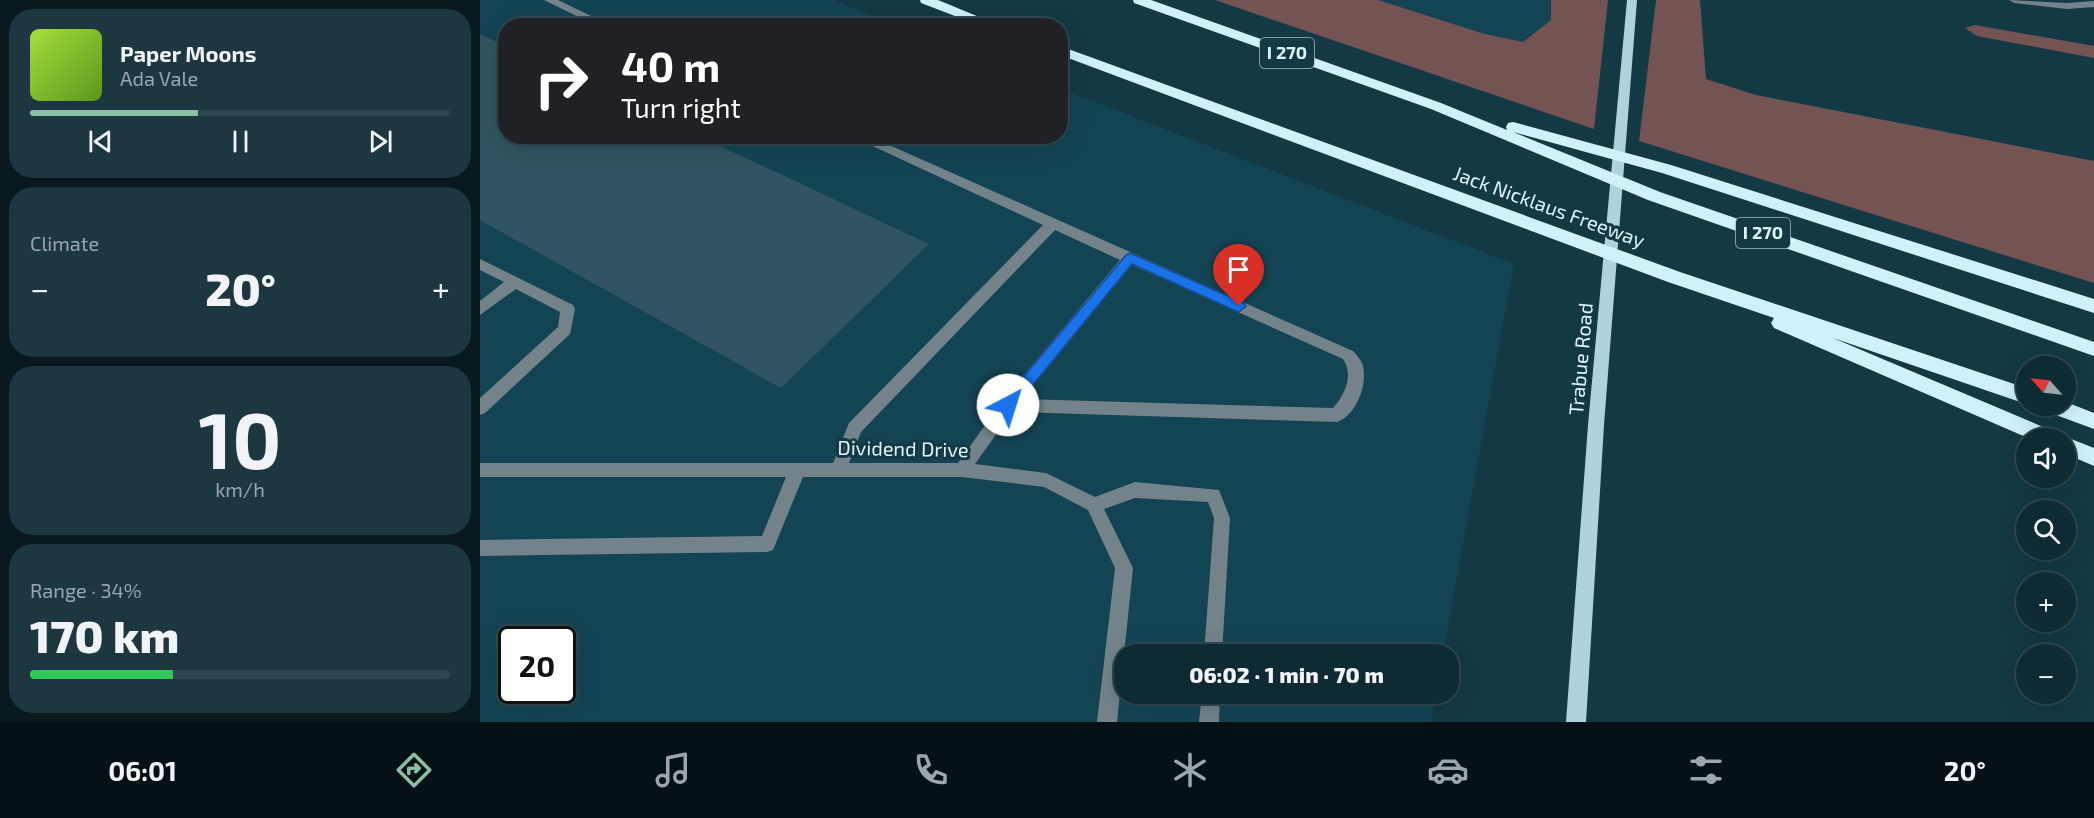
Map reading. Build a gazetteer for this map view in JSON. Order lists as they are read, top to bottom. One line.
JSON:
{"streets":{"highway":["I 270","Jack Nicklaus Freeway"],"main road":["Trabue Road"],"street":["Dividend Drive"]},"north":"top left","page":{"turn":["40 m","Turn right"],"song":["Paper Moons","Ada Vale"],"tile":["Climate",["10","km/h"],["Range · 34%","170 km"]],"heat":["−","20°","+"],"map_buttons":["+","−"],"limit":"20","trip":"06:02 · 1 min · 70 m","tabs":["06:01","20°"]}}
